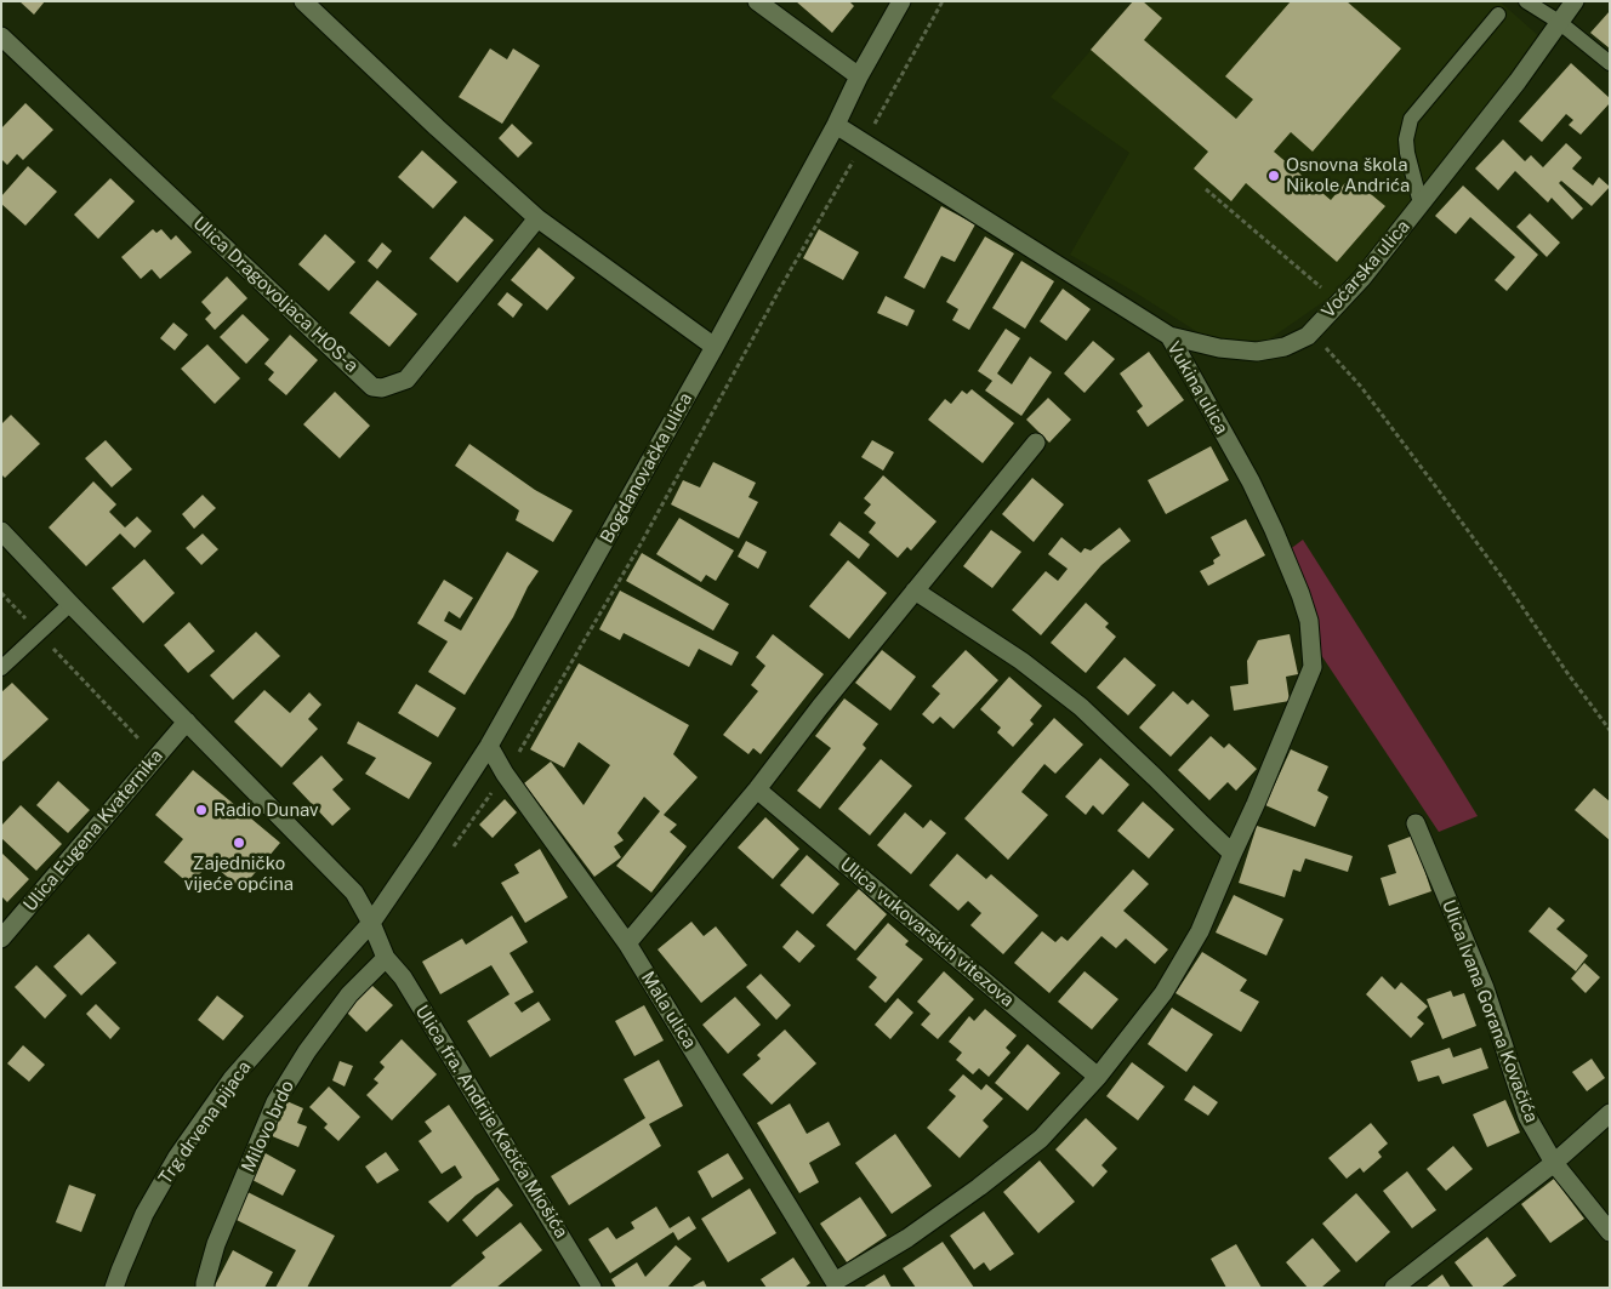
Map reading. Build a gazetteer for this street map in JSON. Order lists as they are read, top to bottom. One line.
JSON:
{"streets":{"street":["Voćarska ulica","Ulica Dragovoljaca HOS-a","Vukina ulica","Bogdanovačka ulica","Ulica Eugena Kvaternika","Ulica vukovarskih vitezova","Mala ulica","Ulica Ivana Gorana Kovačića","Ulica fra. Andrije Kačića Miošića","Trg drvena pijaca","Milovo brdo"]},"crossings":[["Voćarska ulica","Vukina ulica"],["Vukina ulica","Bogdanovačka ulica"],["Bogdanovačka ulica","Mala ulica"],["Bogdanovačka ulica","Trg drvena pijaca"],["Ulica vukovarskih vitezova","Mala ulica"],["Ulica fra. Andrije Kačića Miošića","Milovo brdo"]],"places":["Osnovna škola Nikole Andrića","Radio Dunav","Zajedničko vijeće općina"]}
